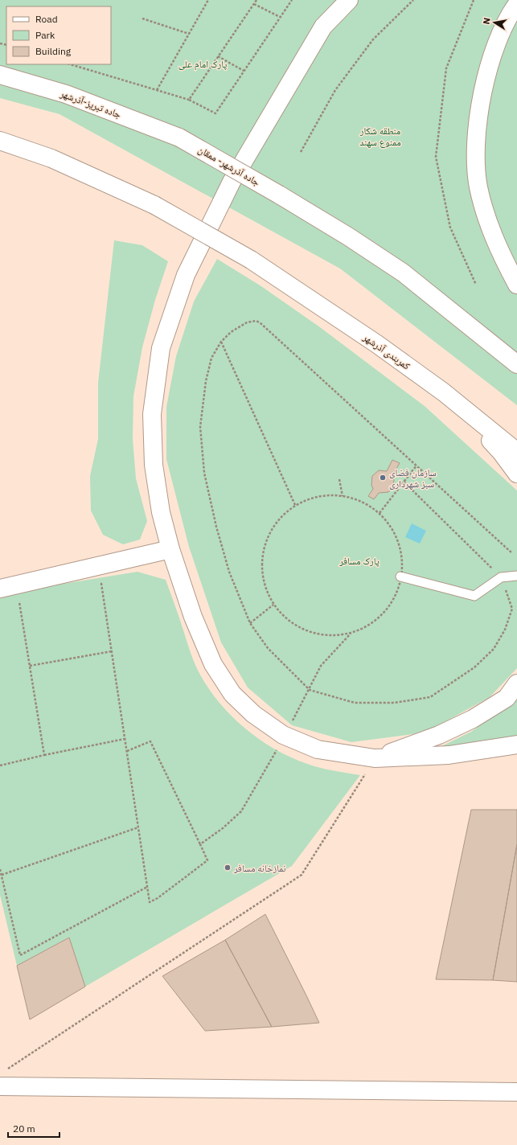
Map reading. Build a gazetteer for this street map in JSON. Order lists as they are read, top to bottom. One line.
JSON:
{"streets":{"main road":["جاده تبریز-آذرشهر","جاده آذرشهر- ممقان","کمربندی آذرشهر"]},"crossings":[["جاده تبریز-آذرشهر","جاده آذرشهر- ممقان"]],"parks":["پارک امام علی","منطقه شکار ممنوع سهند","پارک مسافر"],"places":["سازمان فضای سبز شهرداری","نمازخانه مسافر"],"legend":["Road","Park","Building"],"scale_bar":"20 m","north":"left"}
